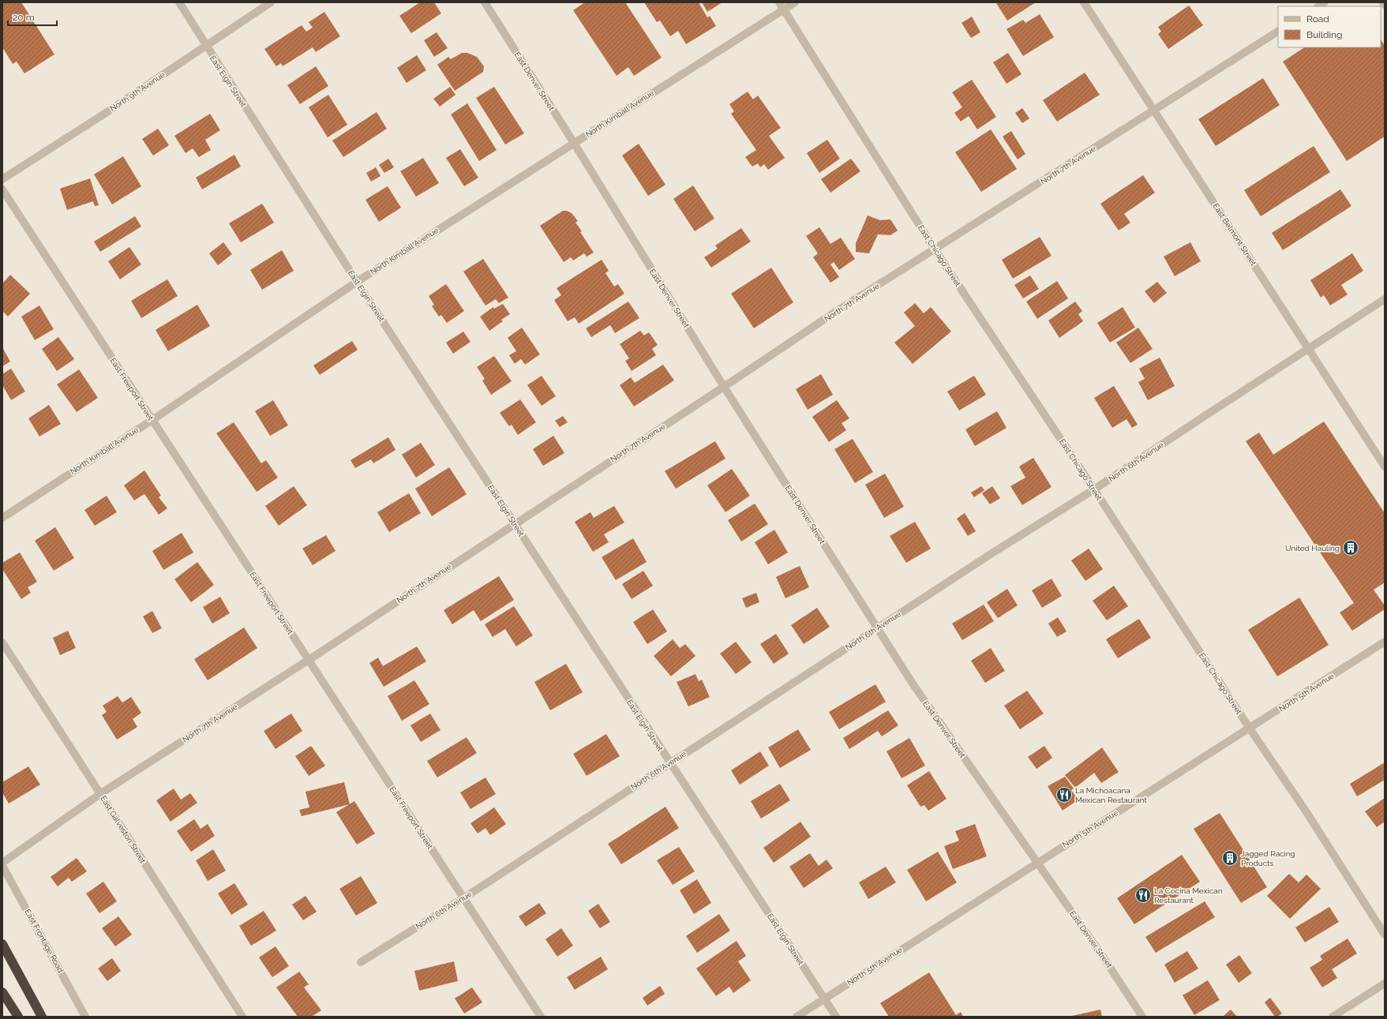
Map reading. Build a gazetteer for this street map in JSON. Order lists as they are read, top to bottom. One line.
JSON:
{"streets":{"street":["East Elgin Street","East Denver Street","North 9th Avenue","North Kimball Avenue","North 7th Avenue","East Belmont Street","East Chicago Street","East Freeport Street","North 6th Avenue","North 5th Avenue","East Galveston Street","East Frontage Road"]},"crossings":[["East Elgin Street","North 9th Avenue"],["East Elgin Street","North Kimball Avenue"],["East Elgin Street","North 7th Avenue"],["East Elgin Street","North 6th Avenue"],["East Elgin Street","North 5th Avenue"],["East Denver Street","North Kimball Avenue"],["East Denver Street","North 7th Avenue"],["East Denver Street","North 6th Avenue"],["East Denver Street","North 5th Avenue"],["North Kimball Avenue","East Chicago Street"],["North Kimball Avenue","East Freeport Street"],["North 7th Avenue","East Belmont Street"],["North 7th Avenue","East Chicago Street"],["North 7th Avenue","East Freeport Street"],["North 7th Avenue","East Galveston Street"],["East Belmont Street","North 6th Avenue"],["East Chicago Street","North 6th Avenue"],["East Chicago Street","North 5th Avenue"],["East Freeport Street","North 6th Avenue"]],"places":{"building":["United Hauling","Jagged Racing Products"],"restaurant":["La Michoacana Mexican Restaurant","La Cocina Mexican Restaurant"]},"legend":["Road","Building"],"scale_bar":"20 m"}
